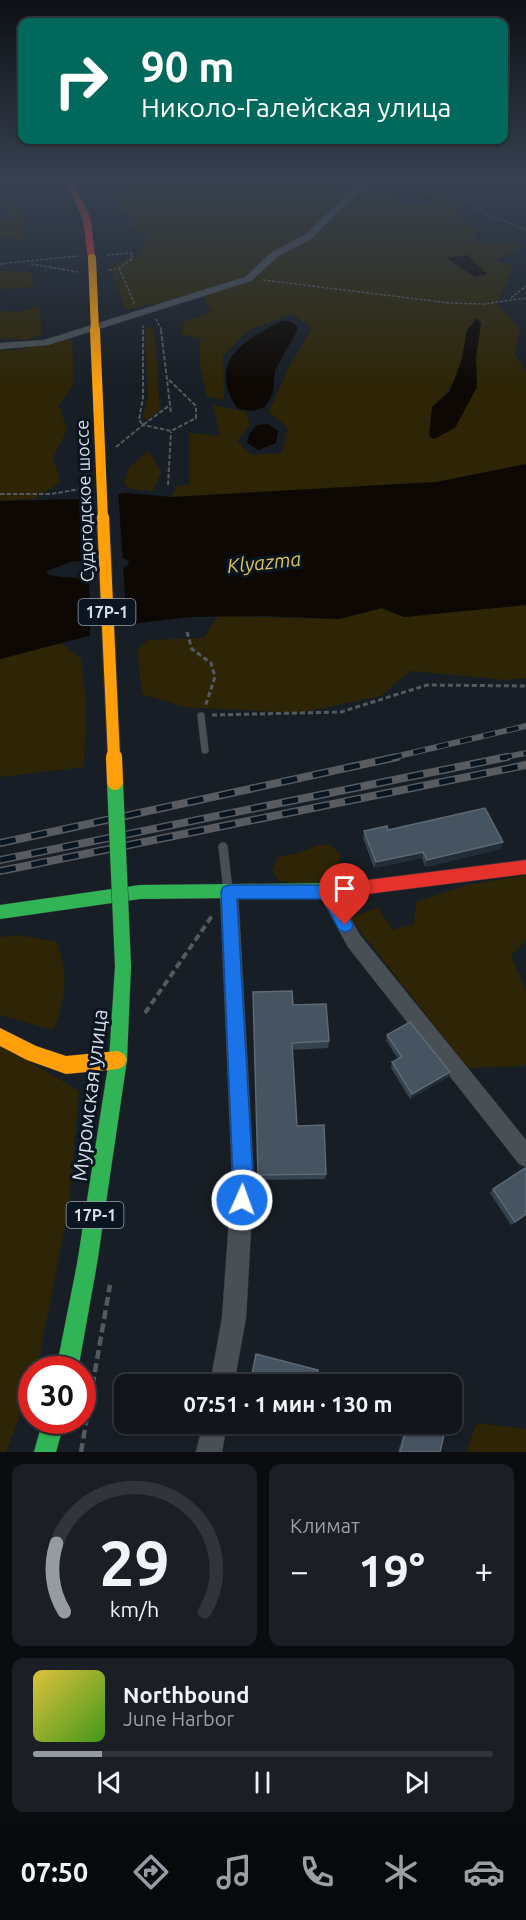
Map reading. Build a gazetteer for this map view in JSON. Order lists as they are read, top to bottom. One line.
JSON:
{"streets":{"main road":["Судогодское шоссе","17Р-1","Муромская улица"]},"crossings":[["Судогодское шоссе","Муромская улица"]],"water":["Klyazma"],"page":{"turn":["90 m","Николо-Галейская улица"],"limit":"30","trip":"07:51 · 1 мин · 130 m","tile":"Климат","heat":["−","19°","+"],"song":["Northbound","June Harbor"],"tabs":"07:50","gauge":["29","km/h"]}}
